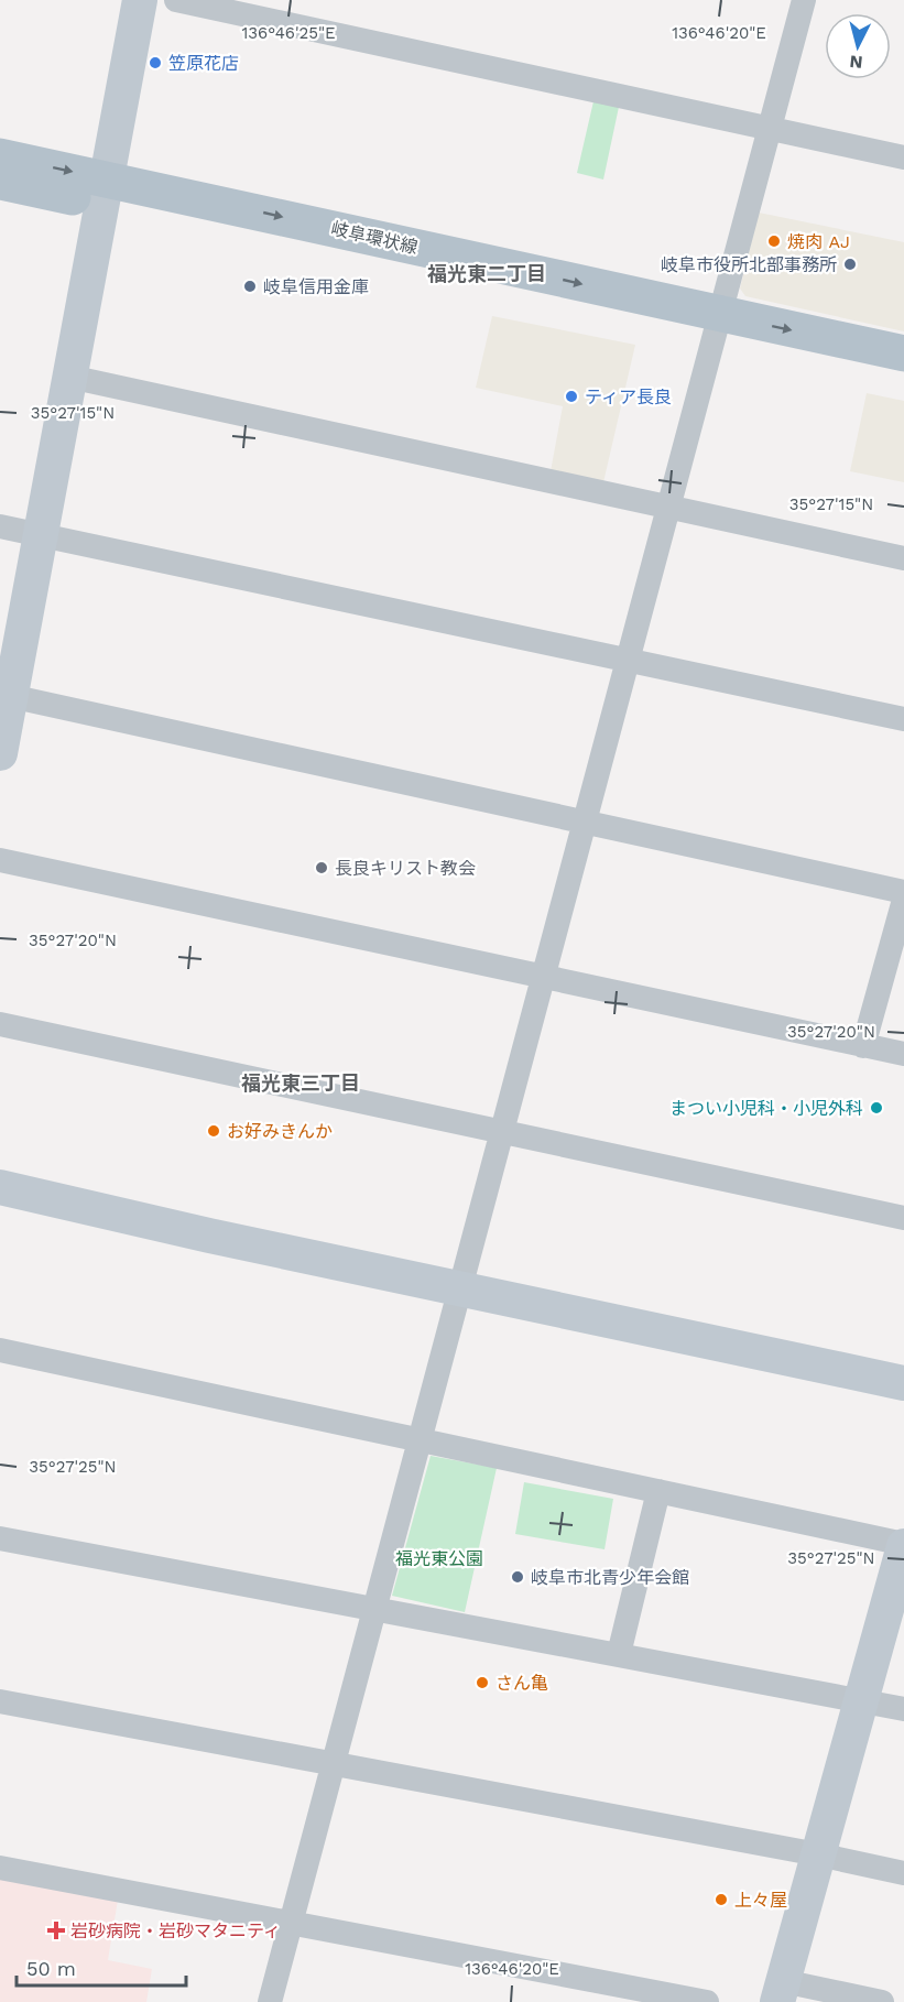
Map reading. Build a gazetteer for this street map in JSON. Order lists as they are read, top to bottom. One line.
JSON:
{"streets":{"main road":["岐阜環状線"]},"districts":["福光東二丁目","福光東三丁目"],"parks":["福光東公園"],"places":{"other":["笠原花店","焼肉 AJ","岐阜市役所北部事務所","岐阜信用金庫","ティア長良","長良キリスト教会","まつい小児科・小児外科","お好みきんか","岐阜市北青少年会館","さん亀","上々屋"],"health":["岩砂病院・岩砂マタニティ"]},"scale_bar":"50 m","north":"bottom","coordinates":["136°46'25\"E","136°46'20\"E","35°27'15\"N","35°27'20\"N","35°27'25\"N"]}
